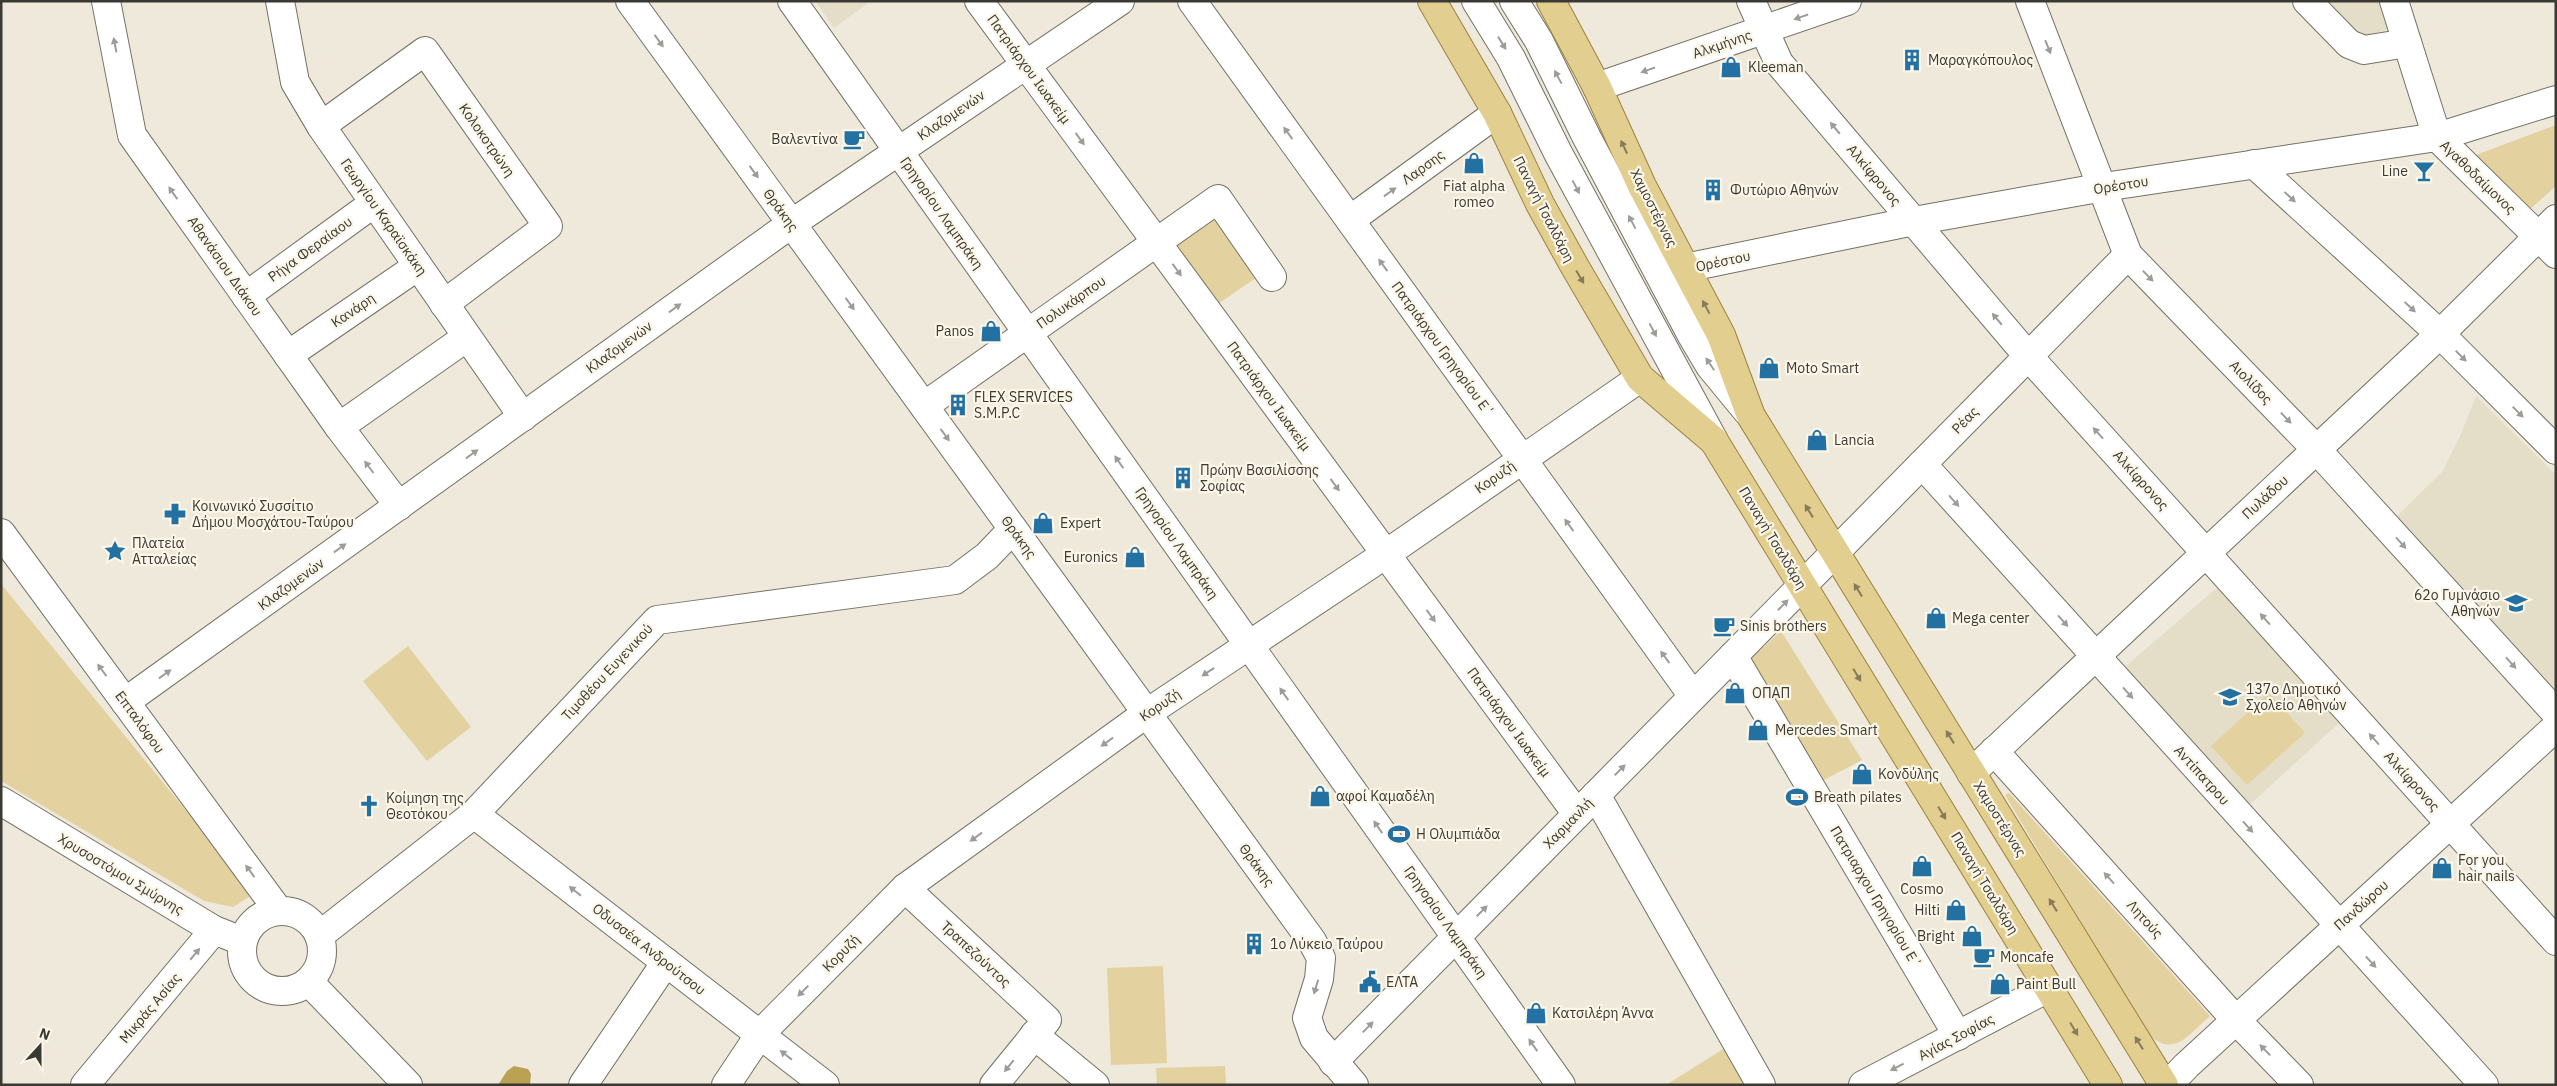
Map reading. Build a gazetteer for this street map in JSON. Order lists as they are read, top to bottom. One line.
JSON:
{"streets":{"main road":["Χαμοστέρνας","Παναγή Τσαλδάρη"],"street":["Αλκμήνης","Πατριάρχου Ιωακείμ","Κλαζομενών","Κολοκοτρώνη","Λαρσης","Αλκίφρονος","Αγαθοδαίμονος","Ορέστου","Θράκης","Γρηγορίου Λαμπράκη","Γεωργίου Καραϊσκάκη","Ρήγα Φεραίαου","Αθανάσιου Διάκου","Πολυκάρπου","Κανάρη","Πατριάρχου Γρηγορίου Ε΄","Αιολίδος","Ρέας","Κορυζή","Πυλάδου","Τιμοθέου Ευγενικού","Επταλόφου","Αντίπατρου","Χαρμανλή","Χρυσοστόμου Σμύρνης","Πατριαρχου Γρηγορίου Ε΄","Πανδώρου","Λητούς","Οδυσσέα Ανδρούτσου","Τραπεζούντος","Μικράς Ασίας","Αγίας Σοφίας"]},"crossings":[["Αλκμήνης","Αλκίφρονος"],["Αλκμήνης","Χαμοστέρνας"],["Πατριάρχου Ιωακείμ","Κλαζομενών"],["Πατριάρχου Ιωακείμ","Πολυκάρπου"],["Πατριάρχου Ιωακείμ","Κορυζή"],["Πατριάρχου Ιωακείμ","Χαρμανλή"],["Κλαζομενών","Θράκης"],["Κλαζομενών","Γρηγορίου Λαμπράκη"],["Κλαζομενών","Γεωργίου Καραϊσκάκη"],["Κλαζομενών","Αθανάσιου Διάκου"],["Κλαζομενών","Επταλόφου"],["Κολοκοτρώνη","Γεωργίου Καραϊσκάκη"],["Λαρσης","Παναγή Τσαλδάρη"],["Λαρσης","Πατριάρχου Γρηγορίου Ε΄"],["Αλκίφρονος","Ορέστου"],["Αλκίφρονος","Ρέας"],["Αλκίφρονος","Πυλάδου"],["Αλκίφρονος","Πανδώρου"],["Αγαθοδαίμονος","Ορέστου"],["Αγαθοδαίμονος","Πυλάδου"],["Ορέστου","Χαμοστέρνας"],["Ορέστου","Αιολίδος"],["Χαμοστέρνας","Ρέας"],["Χαμοστέρνας","Πυλάδου"],["Χαμοστέρνας","Πανδώρου"],["Παναγή Τσαλδάρη","Ρέας"],["Παναγή Τσαλδάρη","Κορυζή"],["Παναγή Τσαλδάρη","Χαρμανλή"],["Παναγή Τσαλδάρη","Αγίας Σοφίας"],["Θράκης","Πολυκάρπου"],["Θράκης","Κορυζή"],["Θράκης","Τιμοθέου Ευγενικού"],["Θράκης","Χαρμανλή"],["Γρηγορίου Λαμπράκη","Πολυκάρπου"],["Γρηγορίου Λαμπράκη","Κορυζή"],["Γρηγορίου Λαμπράκη","Χαρμανλή"],["Γεωργίου Καραϊσκάκη","Ρήγα Φεραίαου"],["Γεωργίου Καραϊσκάκη","Κανάρη"],["Ρήγα Φεραίαου","Αθανάσιου Διάκου"],["Αθανάσιου Διάκου","Κανάρη"],["Πατριάρχου Γρηγορίου Ε΄","Κορυζή"],["Πατριάρχου Γρηγορίου Ε΄","Χαρμανλή"],["Αιολίδος","Ρέας"],["Αιολίδος","Πυλάδου"],["Ρέας","Αντίπατρου"],["Ρέας","Χαρμανλή"],["Κορυζή","Οδυσσέα Ανδρούτσου"],["Κορυζή","Τραπεζούντος"],["Πυλάδου","Αντίπατρου"],["Πυλάδου","Λητούς"],["Τιμοθέου Ευγενικού","Επταλόφου"],["Τιμοθέου Ευγενικού","Χρυσοστόμου Σμύρνης"],["Τιμοθέου Ευγενικού","Οδυσσέα Ανδρούτσου"],["Επταλόφου","Χρυσοστόμου Σμύρνης"],["Αντίπατρου","Πανδώρου"],["Χαρμανλή","Πατριαρχου Γρηγορίου Ε΄"],["Χρυσοστόμου Σμύρνης","Μικράς Ασίας"],["Πατριαρχου Γρηγορίου Ε΄","Αγίας Σοφίας"],["Πανδώρου","Λητούς"]],"one_way":["Αλκμήνης","Πατριάρχου Ιωακείμ","Κλαζομενών","Λαρσης","Χαμοστέρνας","Παναγή Τσαλδάρη","Θράκης","Γρηγορίου Λαμπράκη","Αθανάσιου Διάκου","Κορυζή","Επταλόφου","Αντίπατρου","Χαρμανλή","Λητούς","Οδυσσέα Ανδρούτσου","Μικράς Ασίας","Αγίας Σοφίας"],"places":{"building":["Μαραγκόπουλος","Φυτώριο Αθηνών","FLEX SERVICES S.M.P.C","Πρώην Βασιλίσσης Σοφίας","1ο Λύκειο Ταύρου"],"shop":["Kleeman","Fiat alpha romeo","Panos","Moto Smart","Lancia","Expert","Euronics","Mega center","ΟΠΑΠ","Mercedes Smart","Κονδύλης","αφοί Καμαδέλη","Cosmo","For you hair nails","Hilti","Bright","Paint Bull","Κατσιλέρη Άννα"],"cafe":["Βαλεντίνα","Sinis brothers","Moncafe"],"bar":["Line"],"pharmacy":["Κοινωνικό Συσσίτιο Δήμου Μοσχάτου-Ταύρου"],"place":["Πλατεία Ατταλείας"],"school or university":["62ο Γυµνάσιο Αθηνών","137ο Δημοτικό Σχολείο Αθηνών"],"sports":["Breath pilates","Η Ολυμπιάδα"],"church":["Κοίμηση της Θεοτόκου"],"public building":["ΕΛΤΑ"]},"north":"top"}
